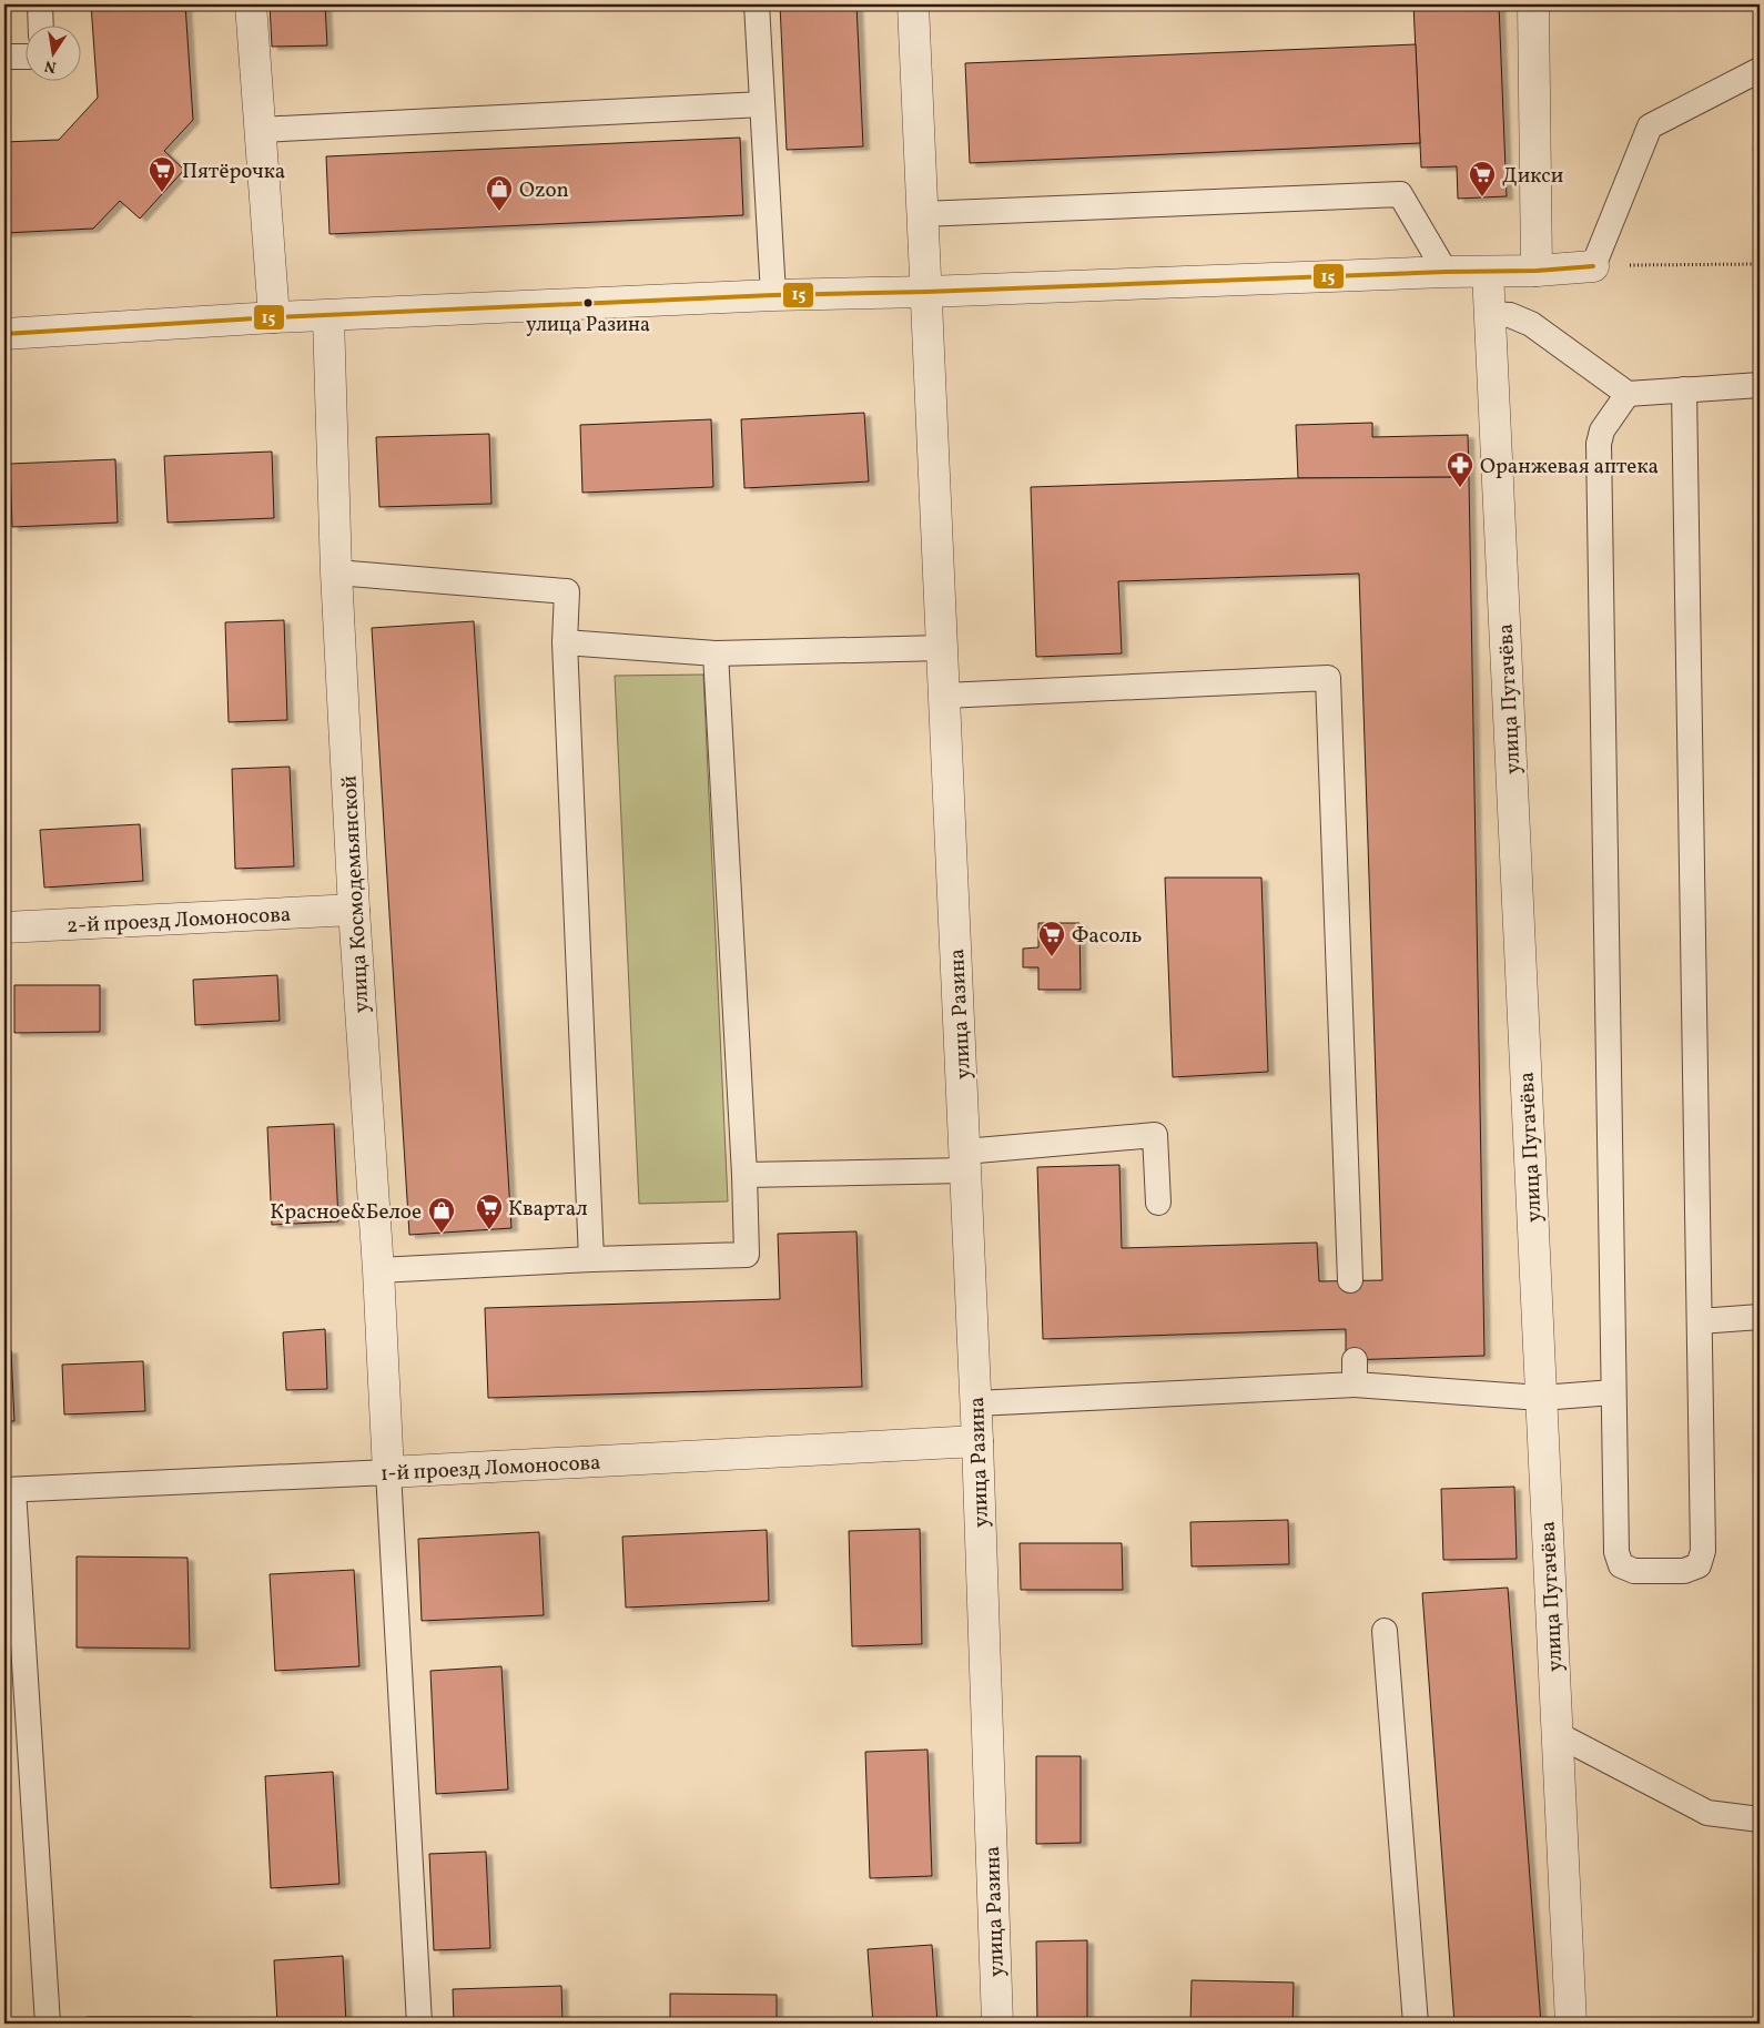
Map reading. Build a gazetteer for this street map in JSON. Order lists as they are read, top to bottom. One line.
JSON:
{"streets":{"street":["улица Пугачёва","улица Космодемьянской","2-й проезд Ломоносова","улица Разина","1-й проезд Ломоносова"]},"crossings":[["улица Космодемьянской","2-й проезд Ломоносова"],["улица Космодемьянской","1-й проезд Ломоносова"],["улица Разина","1-й проезд Ломоносова"]],"places":{"supermarket":["Пятёрочка","Дикси","Фасоль","Квартал"],"shop":["Ozon","Красное&Белое"],"other":["улица Разина"],"pharmacy":["Оранжевая аптека"]},"lines":["transit line 15"],"north":"bottom"}
